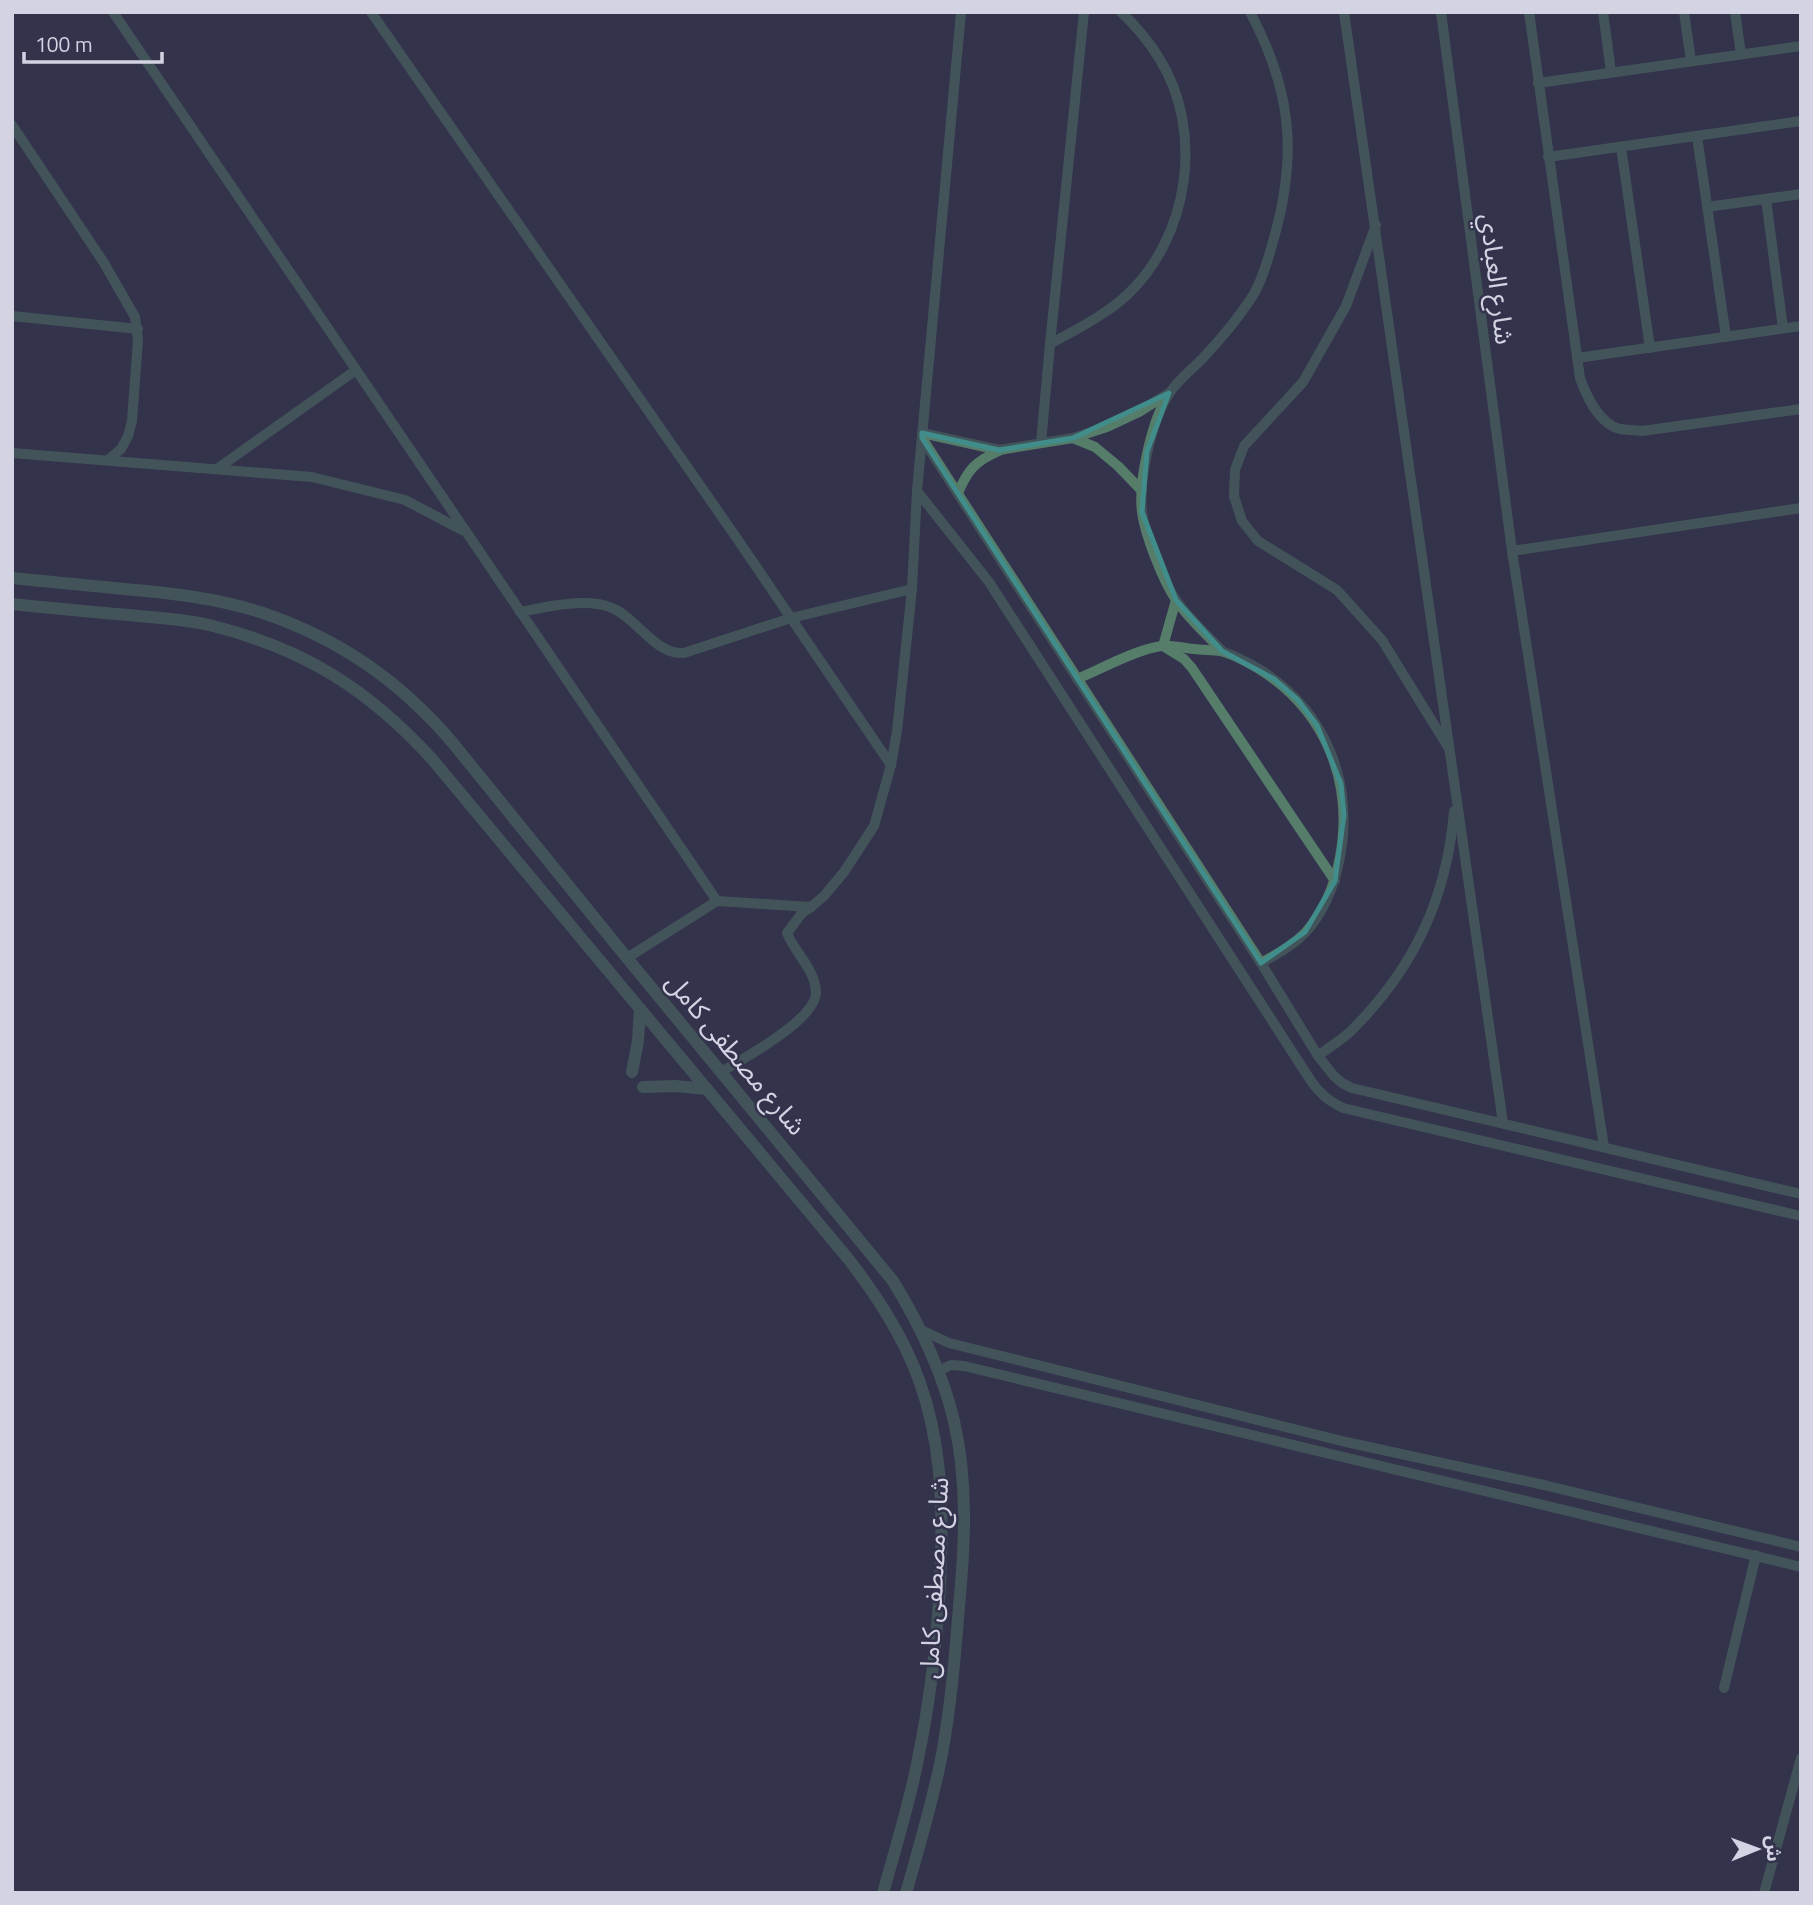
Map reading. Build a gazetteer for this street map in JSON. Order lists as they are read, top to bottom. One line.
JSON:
{"streets":{"street":["شارع العبادي","شارع مصطفى كامل"]},"scale_bar":"100 m","north":"right"}
